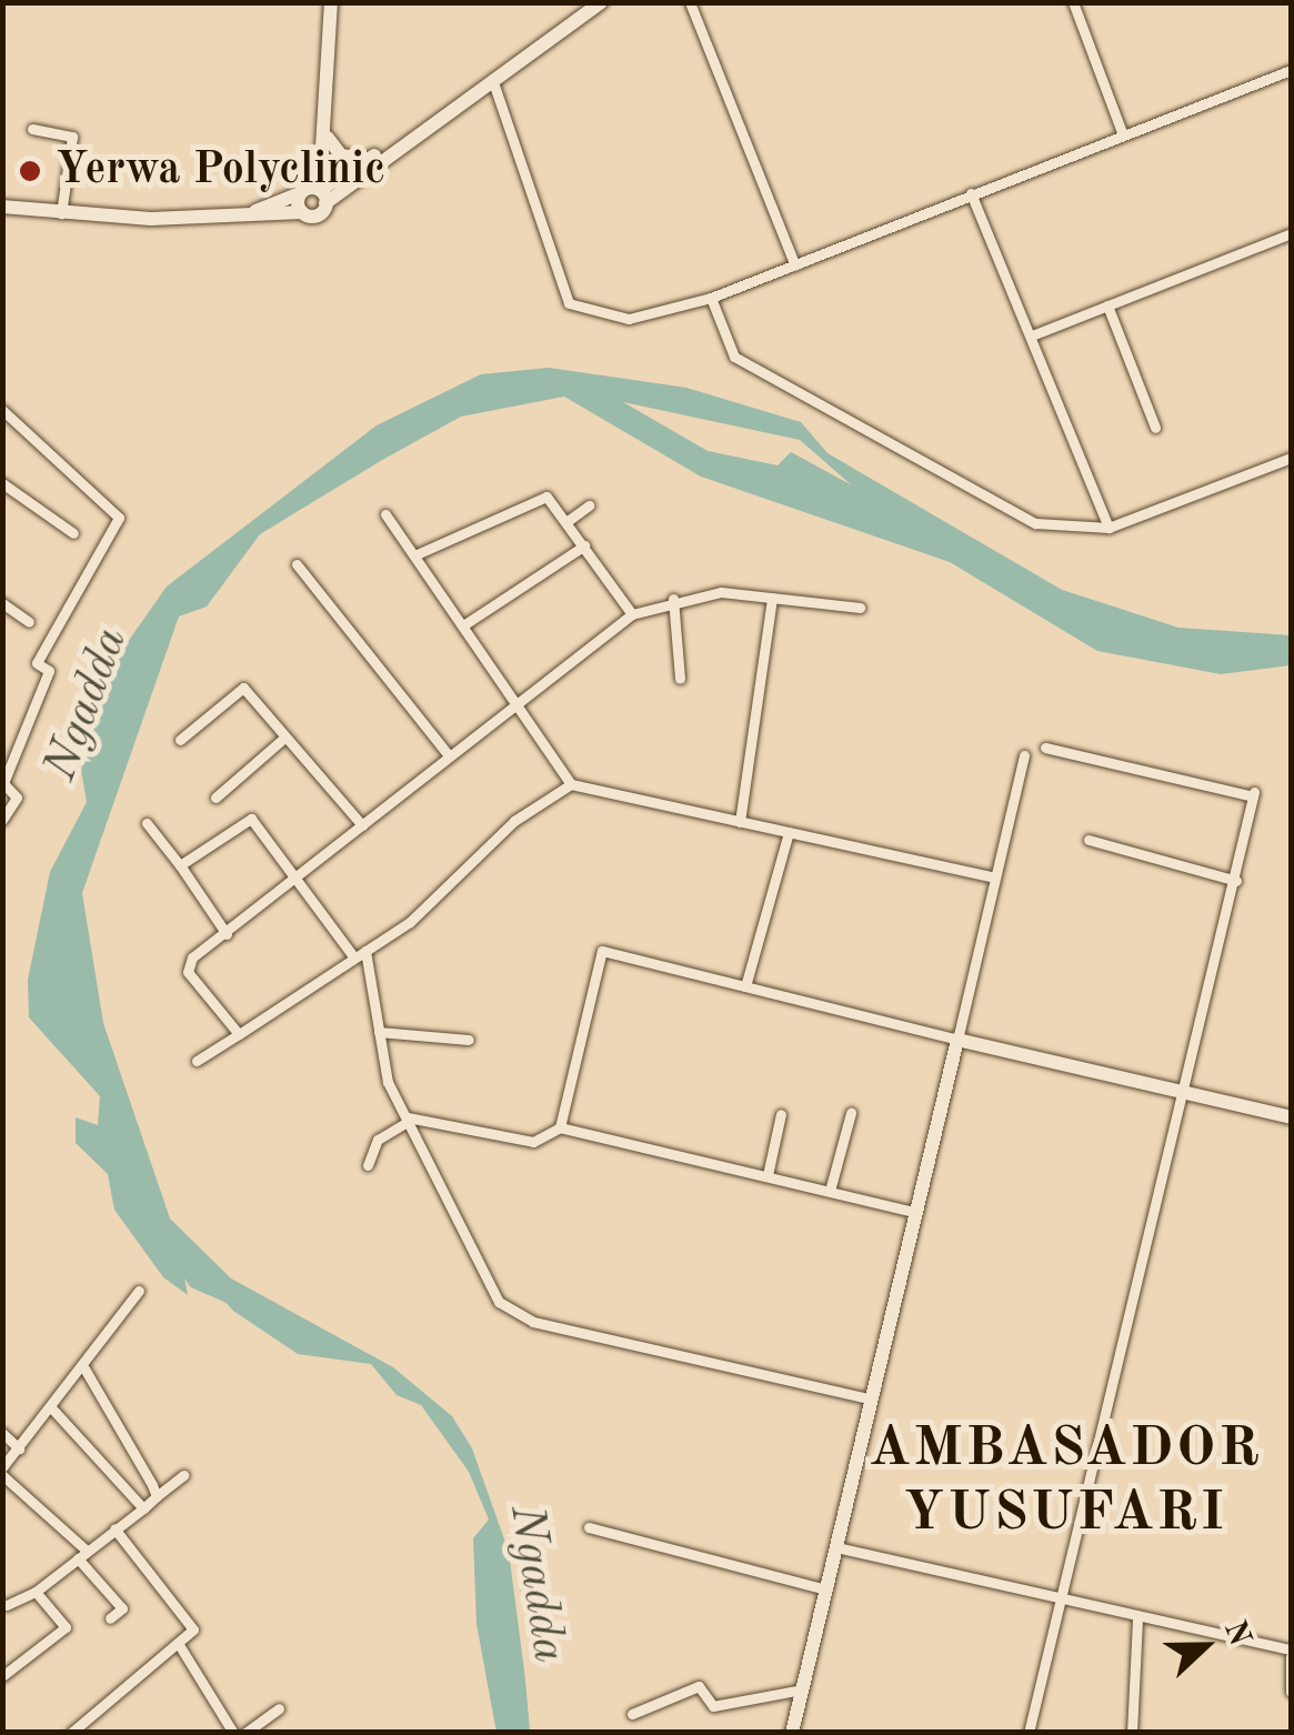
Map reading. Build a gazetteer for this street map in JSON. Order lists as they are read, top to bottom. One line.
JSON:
{"districts":["AMBASADOR YUSUFARI"],"water":["Ngadda"],"places":["Yerwa Polyclinic"],"north":"right"}
